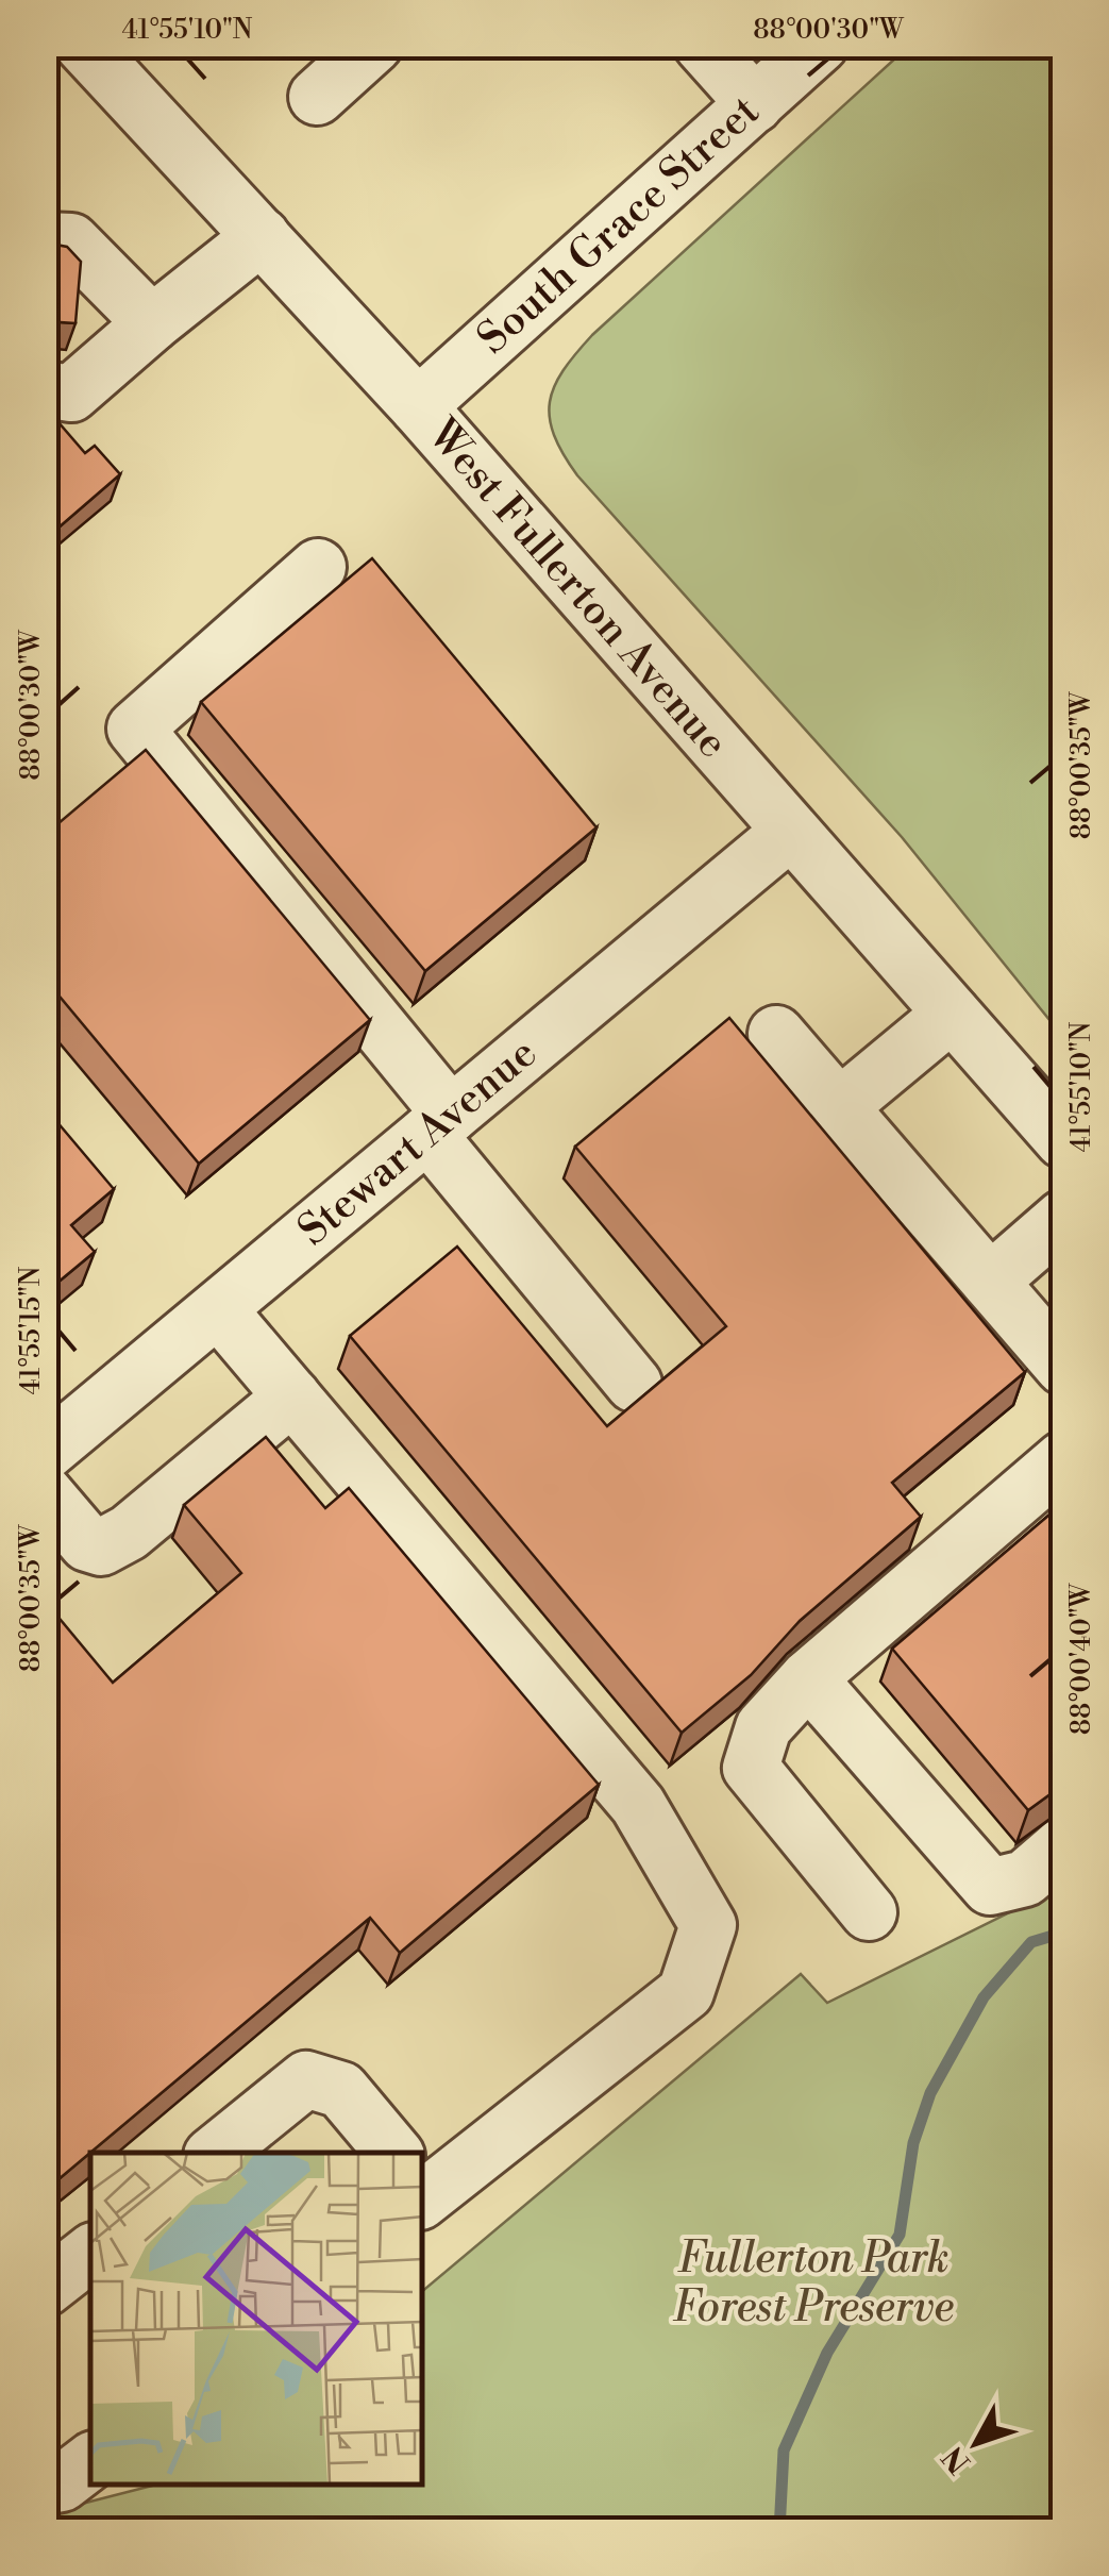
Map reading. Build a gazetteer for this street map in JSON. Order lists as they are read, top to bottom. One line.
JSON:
{"streets":{"street":["South Grace Street","West Fullerton Avenue","Stewart Avenue"]},"crossings":[["South Grace Street","West Fullerton Avenue"],["West Fullerton Avenue","Stewart Avenue"]],"parks":["Fullerton Park Forest Preserve"],"north":"bottom left","coordinates":["41°55'10\"N","88°00'30\"W","88°00'35\"W","41°55'15\"N","88°00'40\"W"]}
